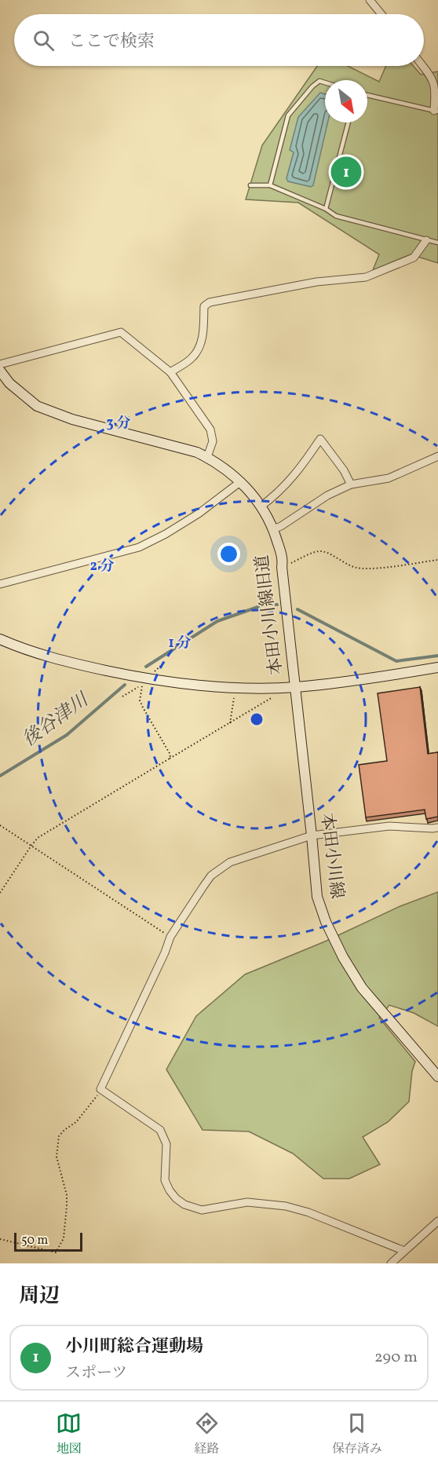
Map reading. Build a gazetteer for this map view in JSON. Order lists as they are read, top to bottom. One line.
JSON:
{"streets":{"main road":["本田小川線旧道","本田小川線"]},"crossings":[["本田小川線旧道","本田小川線"]],"water":["後谷津川"],"scale_bar":"50 m","north":"bottom right","page":{"search":"ここで検索","pins":"1","scale":"50 m","heading":"周辺","list":[{"mark":"1","name":"小川町総合運動場","note":"スポーツ","value":"290 m"}],"nav":["地図","経路","保存済み"]},"rings":["3 分","2 分","1 分"]}
